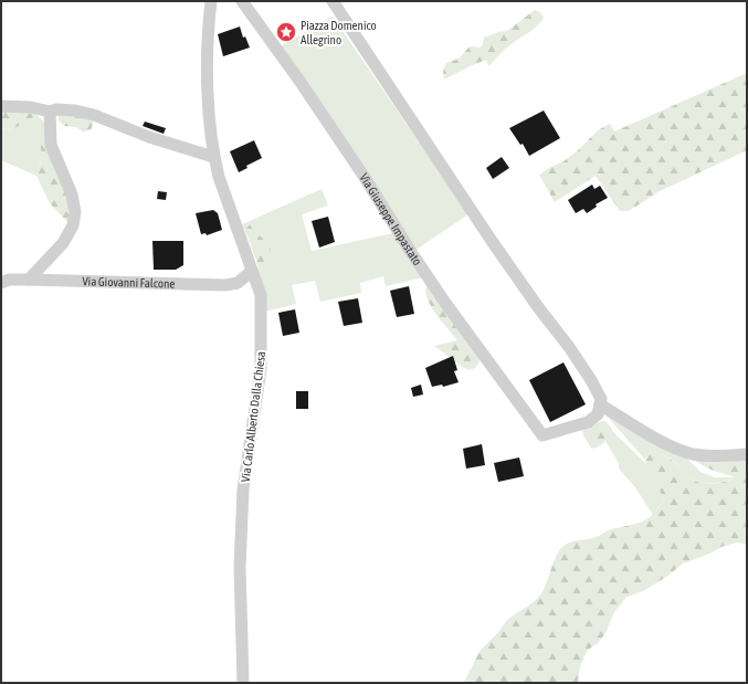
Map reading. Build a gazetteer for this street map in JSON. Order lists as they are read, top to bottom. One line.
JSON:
{"streets":{"street":["Via Giuseppe Impastato","Via Giovanni Falcone","Via Carlo Alberto Dalla Chiesa"]},"crossings":[["Via Giovanni Falcone","Via Carlo Alberto Dalla Chiesa"]],"places":{"place":["Piazza Domenico Allegrino"]}}
